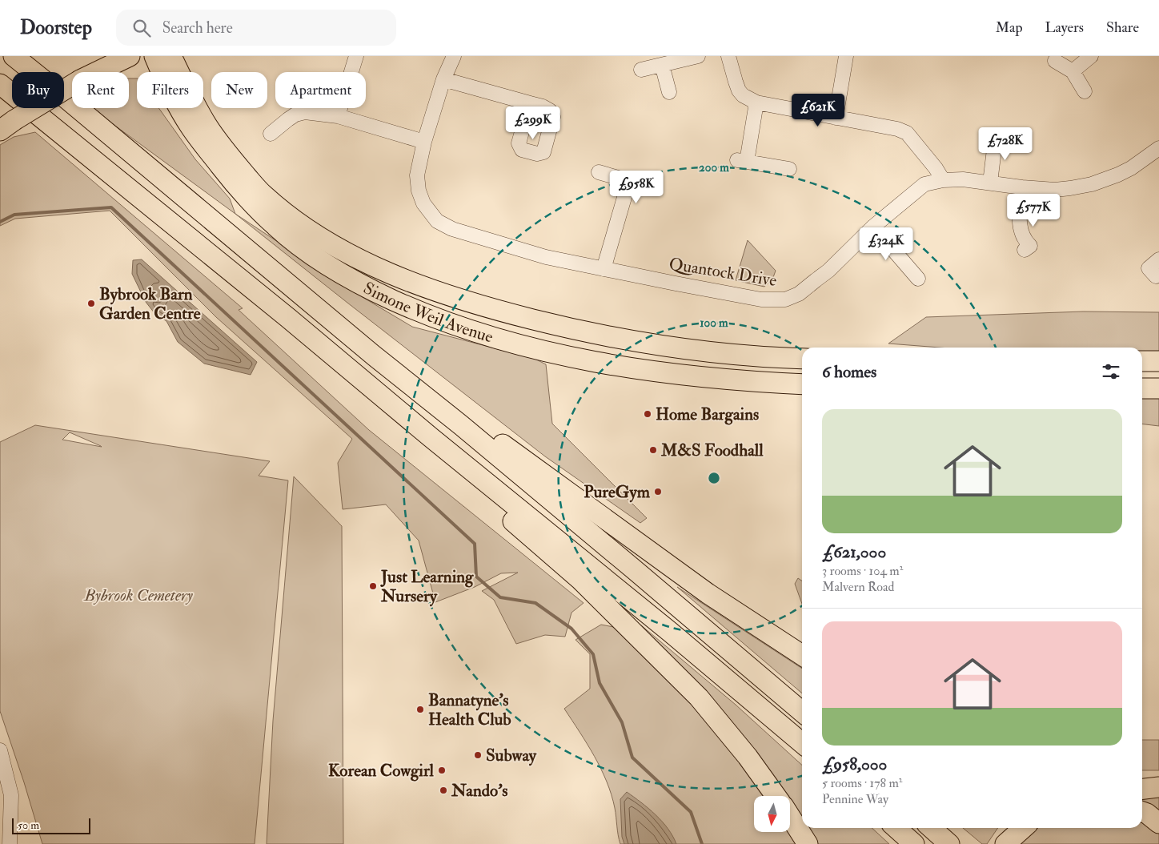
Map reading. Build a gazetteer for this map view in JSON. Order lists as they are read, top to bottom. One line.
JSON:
{"streets":{"highway":["Simone Weil Avenue"],"street":["Quantock Drive"]},"parks":["Bybrook Cemetery"],"places":["Bybrook Barn Garden Centre","Home Bargains","M&S Foodhall","PureGym","Just Learning Nursery","Bannatyne's Health Club","Subway","Korean Cowgirl","Nando's"],"scale_bar":"50 m","north":"bottom","page":{"header":"Doorstep","search":"Search here","nav":["Map","Layers","Share"],"chip":["Buy","Rent","Filters","New","Apartment"],"price":["£621K","£299K","£728K","£958K","£577K","£324K"],"heading":"6 homes","list":[{"name":"£621,000","note":"3 rooms · 104 m² · Malvern Road"},{"name":"£958,000","note":"5 rooms · 178 m² · Pennine Way"}],"scale":"50 m"},"rings":["200 m","100 m"]}
